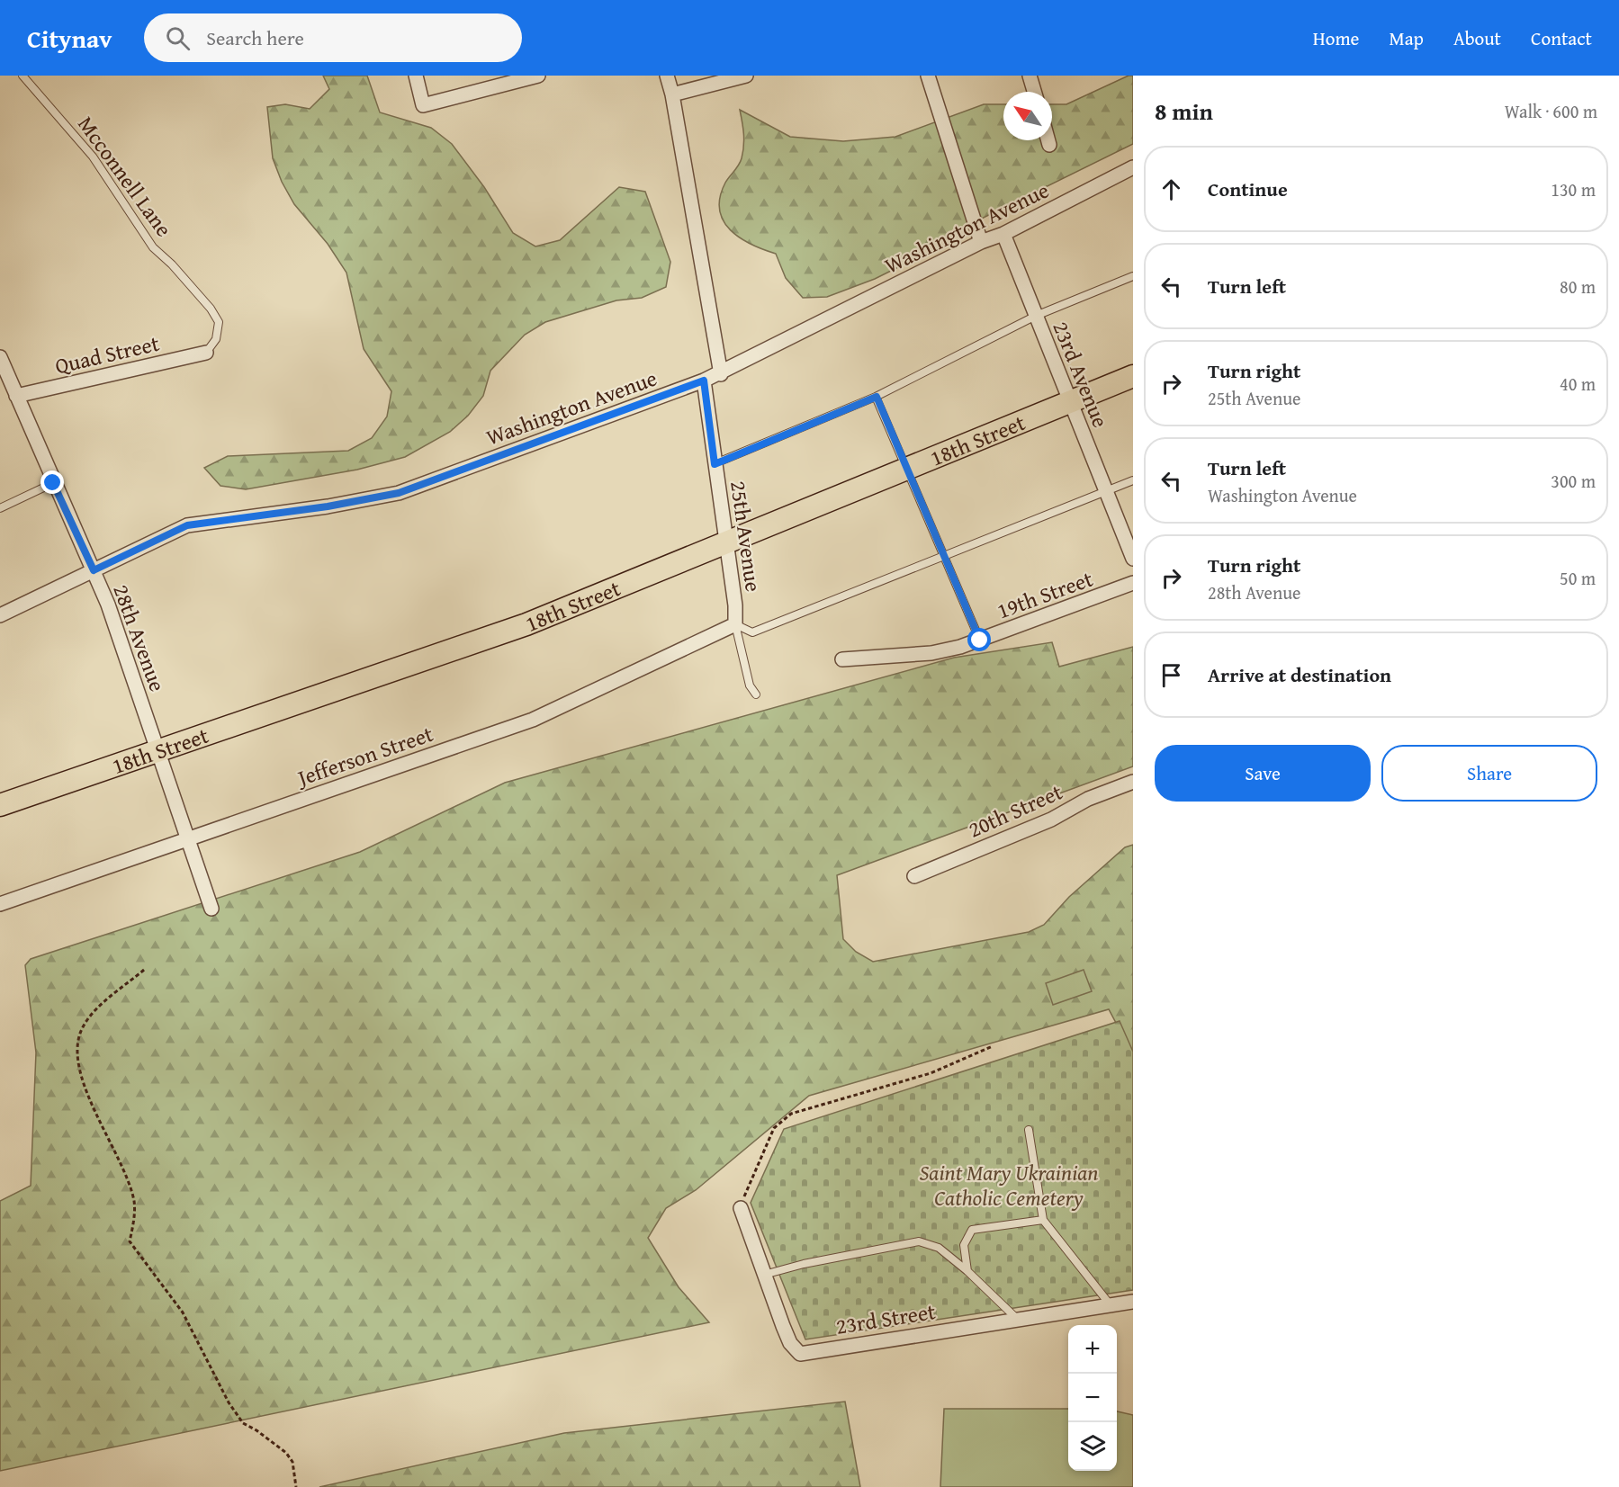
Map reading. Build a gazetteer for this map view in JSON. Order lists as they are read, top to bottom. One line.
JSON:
{"streets":{"main road":["18th Street"],"street":["Washington Avenue","Quad Street","23rd Avenue","25th Avenue","19th Street","28th Avenue","Jefferson Street","20th Street","23rd Street"],"lane":["Mcconnell Lane"]},"crossings":[["Mcconnell Lane","Quad Street"],["Washington Avenue","23rd Avenue"],["Washington Avenue","25th Avenue"],["Washington Avenue","28th Avenue"],["Quad Street","28th Avenue"],["23rd Avenue","18th Street"],["18th Street","25th Avenue"],["18th Street","28th Avenue"],["25th Avenue","Jefferson Street"],["28th Avenue","Jefferson Street"]],"parks":["Saint Mary Ukrainian Catholic Cemetery"],"north":"top left","page":{"header":"Citynav","search":"Search here","nav":["Home","Map","About","Contact"],"heading":["8 min","Walk · 600 m"],"list":[["Continue","130 m"],["Turn left","80 m"],["Turn right","25th Avenue","40 m"],["Turn left","Washington Avenue","300 m"],["Turn right","28th Avenue","50 m"],"Arrive at destination"],"buttons":["Save","Share"],"map_buttons":["+","−"]}}
